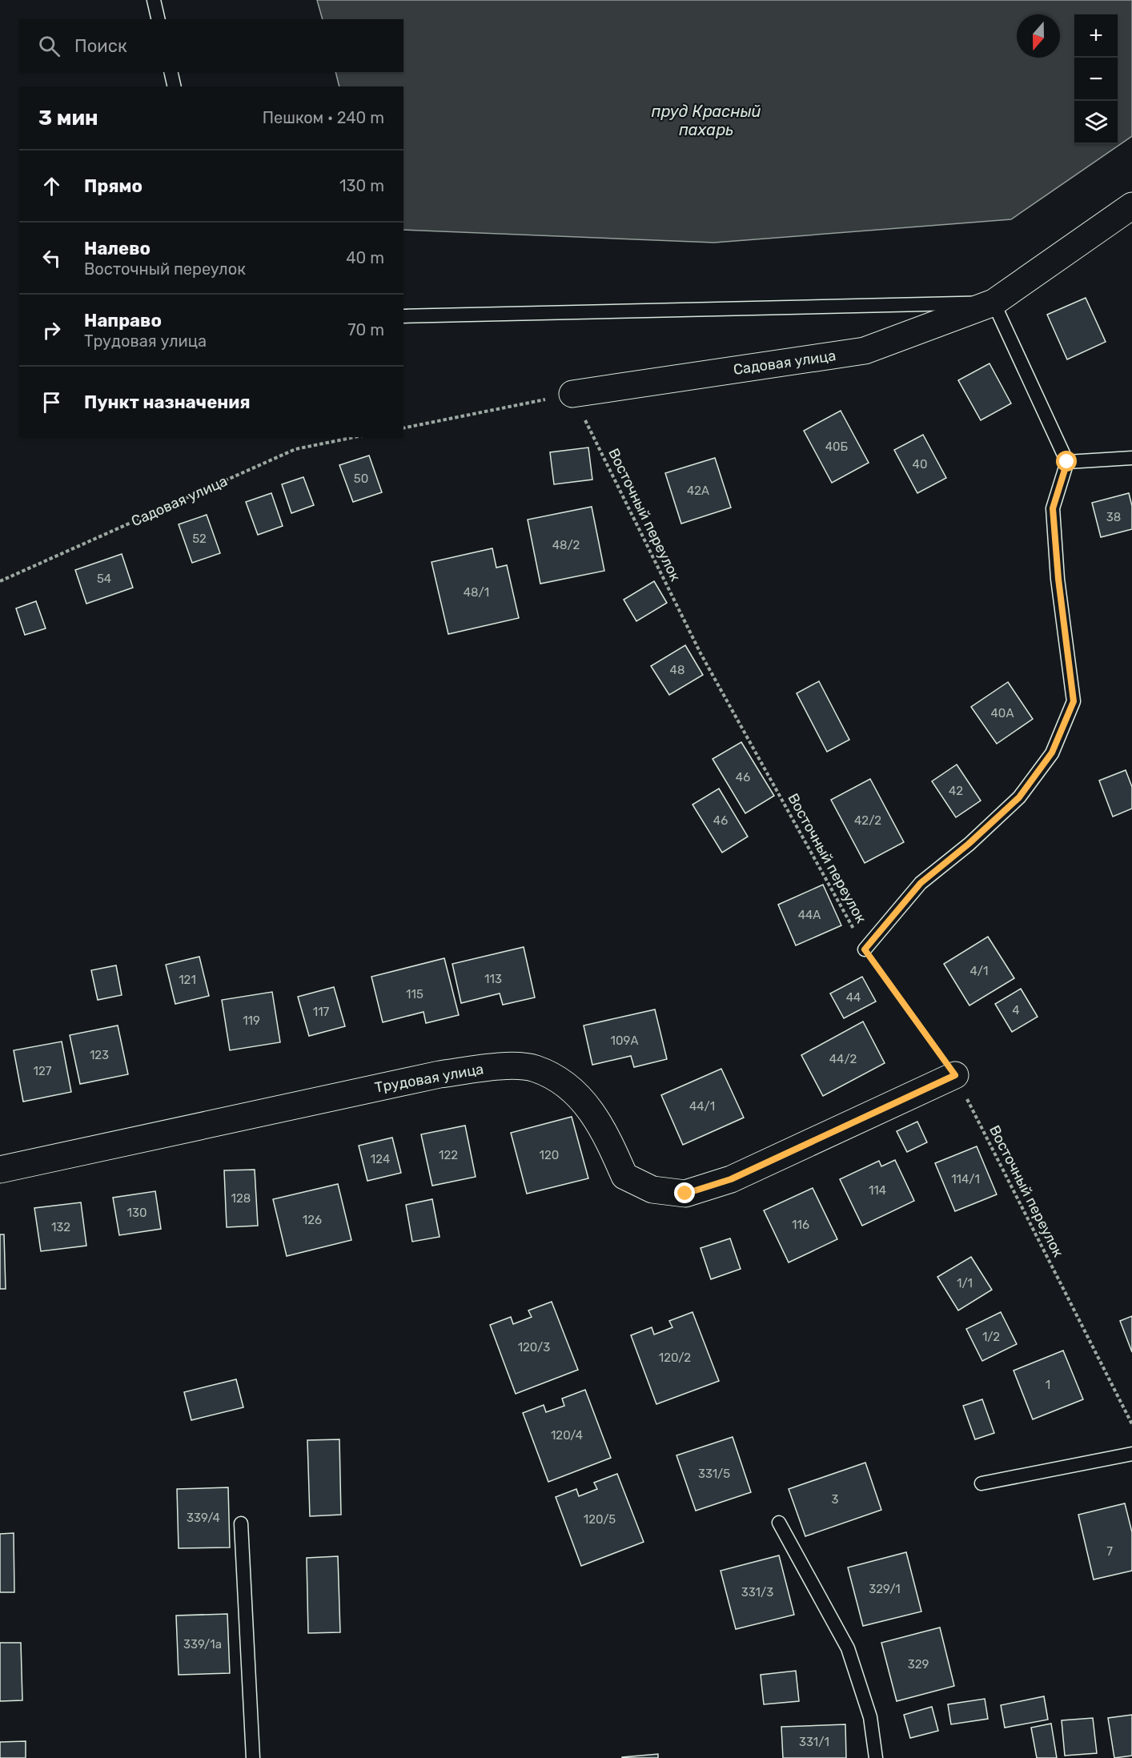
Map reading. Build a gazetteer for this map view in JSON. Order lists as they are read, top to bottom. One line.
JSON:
{"streets":{"street":["Садовая улица","Трудовая улица"],"path":["Восточный переулок"]},"crossings":[["Садовая улица","Восточный переулок"],["Восточный переулок","Трудовая улица"]],"water":["пруд Красный пахарь"],"house_numbers":["40Б","40","50","42А","38","52","48/2","54","48/1","48","40А","46","42","46","42/2","44А","4/1","113","121","115","44","4","117","119","109А","123","44/2","127","44/1","122","120","124","114/1","114","128","130","126","116","132","1/1","1/2","120/3","120/2","1","120/4","331/5","3","339/4","120/5","7","329/1","331/3","339/1а","329","331/1"],"north":"bottom","page":{"map_buttons":["+","−"],"search":"Поиск","heading":["3 мин","Пешком · 240 m"],"list":[["Прямо","130 m"],["Налево","Восточный переулок","40 m"],["Направо","Трудовая улица","70 m"],"Пункт назначения"]}}
